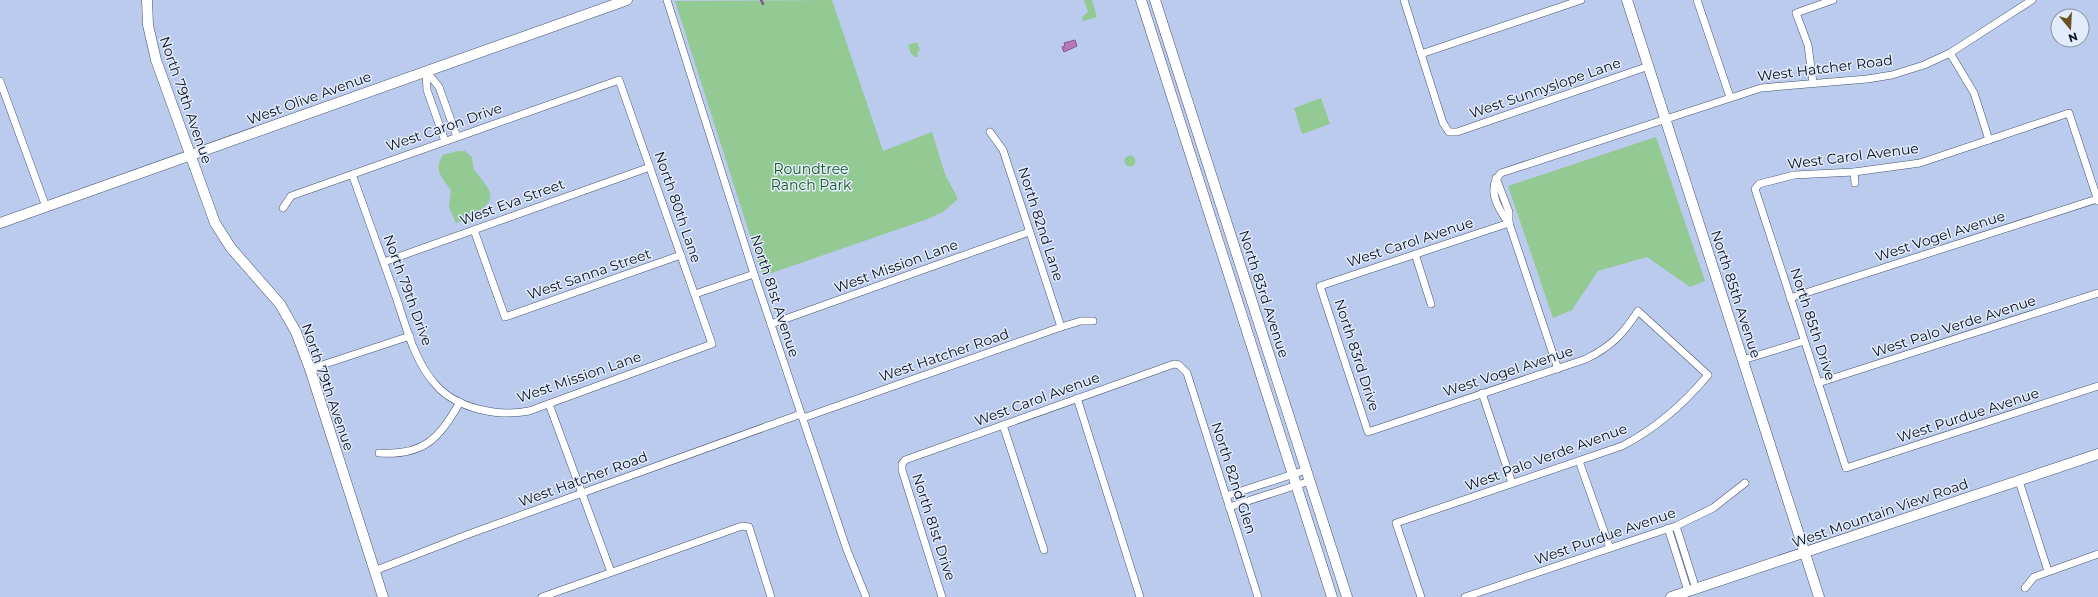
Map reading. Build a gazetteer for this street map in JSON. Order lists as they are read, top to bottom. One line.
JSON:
{"streets":{"main road":["West Olive Avenue","North 79th Avenue","North 83rd Avenue","North 85th Avenue","West Mountain View Road"],"street":["West Hatcher Road","West Sunnyslope Lane","West Caron Drive","West Carol Avenue","West Eva Street","North 80th Lane","North 82nd Lane","West Vogel Avenue","West Mission Lane","West Sanna Street","North 79th Drive","North 81st Avenue","North 85th Drive","West Palo Verde Avenue","North 83rd Drive","West Purdue Avenue","North 82nd Glen","North 81st Drive"]},"crossings":[["West Hatcher Road","North 79th Avenue"],["West Hatcher Road","West Carol Avenue"],["West Hatcher Road","North 82nd Lane"],["West Hatcher Road","North 85th Avenue"],["West Hatcher Road","North 81st Avenue"],["West Sunnyslope Lane","North 85th Avenue"],["West Olive Avenue","North 79th Avenue"],["West Caron Drive","North 80th Lane"],["West Caron Drive","North 79th Drive"],["West Carol Avenue","West Vogel Avenue"],["West Carol Avenue","North 85th Drive"],["West Carol Avenue","North 83rd Drive"],["West Carol Avenue","North 82nd Glen"],["West Carol Avenue","North 81st Drive"],["West Eva Street","North 80th Lane"],["West Eva Street","West Sanna Street"],["West Eva Street","North 79th Drive"],["North 80th Lane","West Mission Lane"],["North 80th Lane","West Sanna Street"],["North 82nd Lane","West Mission Lane"],["West Vogel Avenue","North 85th Drive"],["West Vogel Avenue","West Palo Verde Avenue"],["West Vogel Avenue","North 83rd Drive"],["West Mission Lane","North 79th Drive"],["West Mission Lane","North 81st Avenue"],["North 85th Avenue","West Mountain View Road"],["North 85th Drive","West Palo Verde Avenue"],["North 85th Drive","West Purdue Avenue"]],"parks":["Roundtree Ranch Park"],"north":"bottom"}
